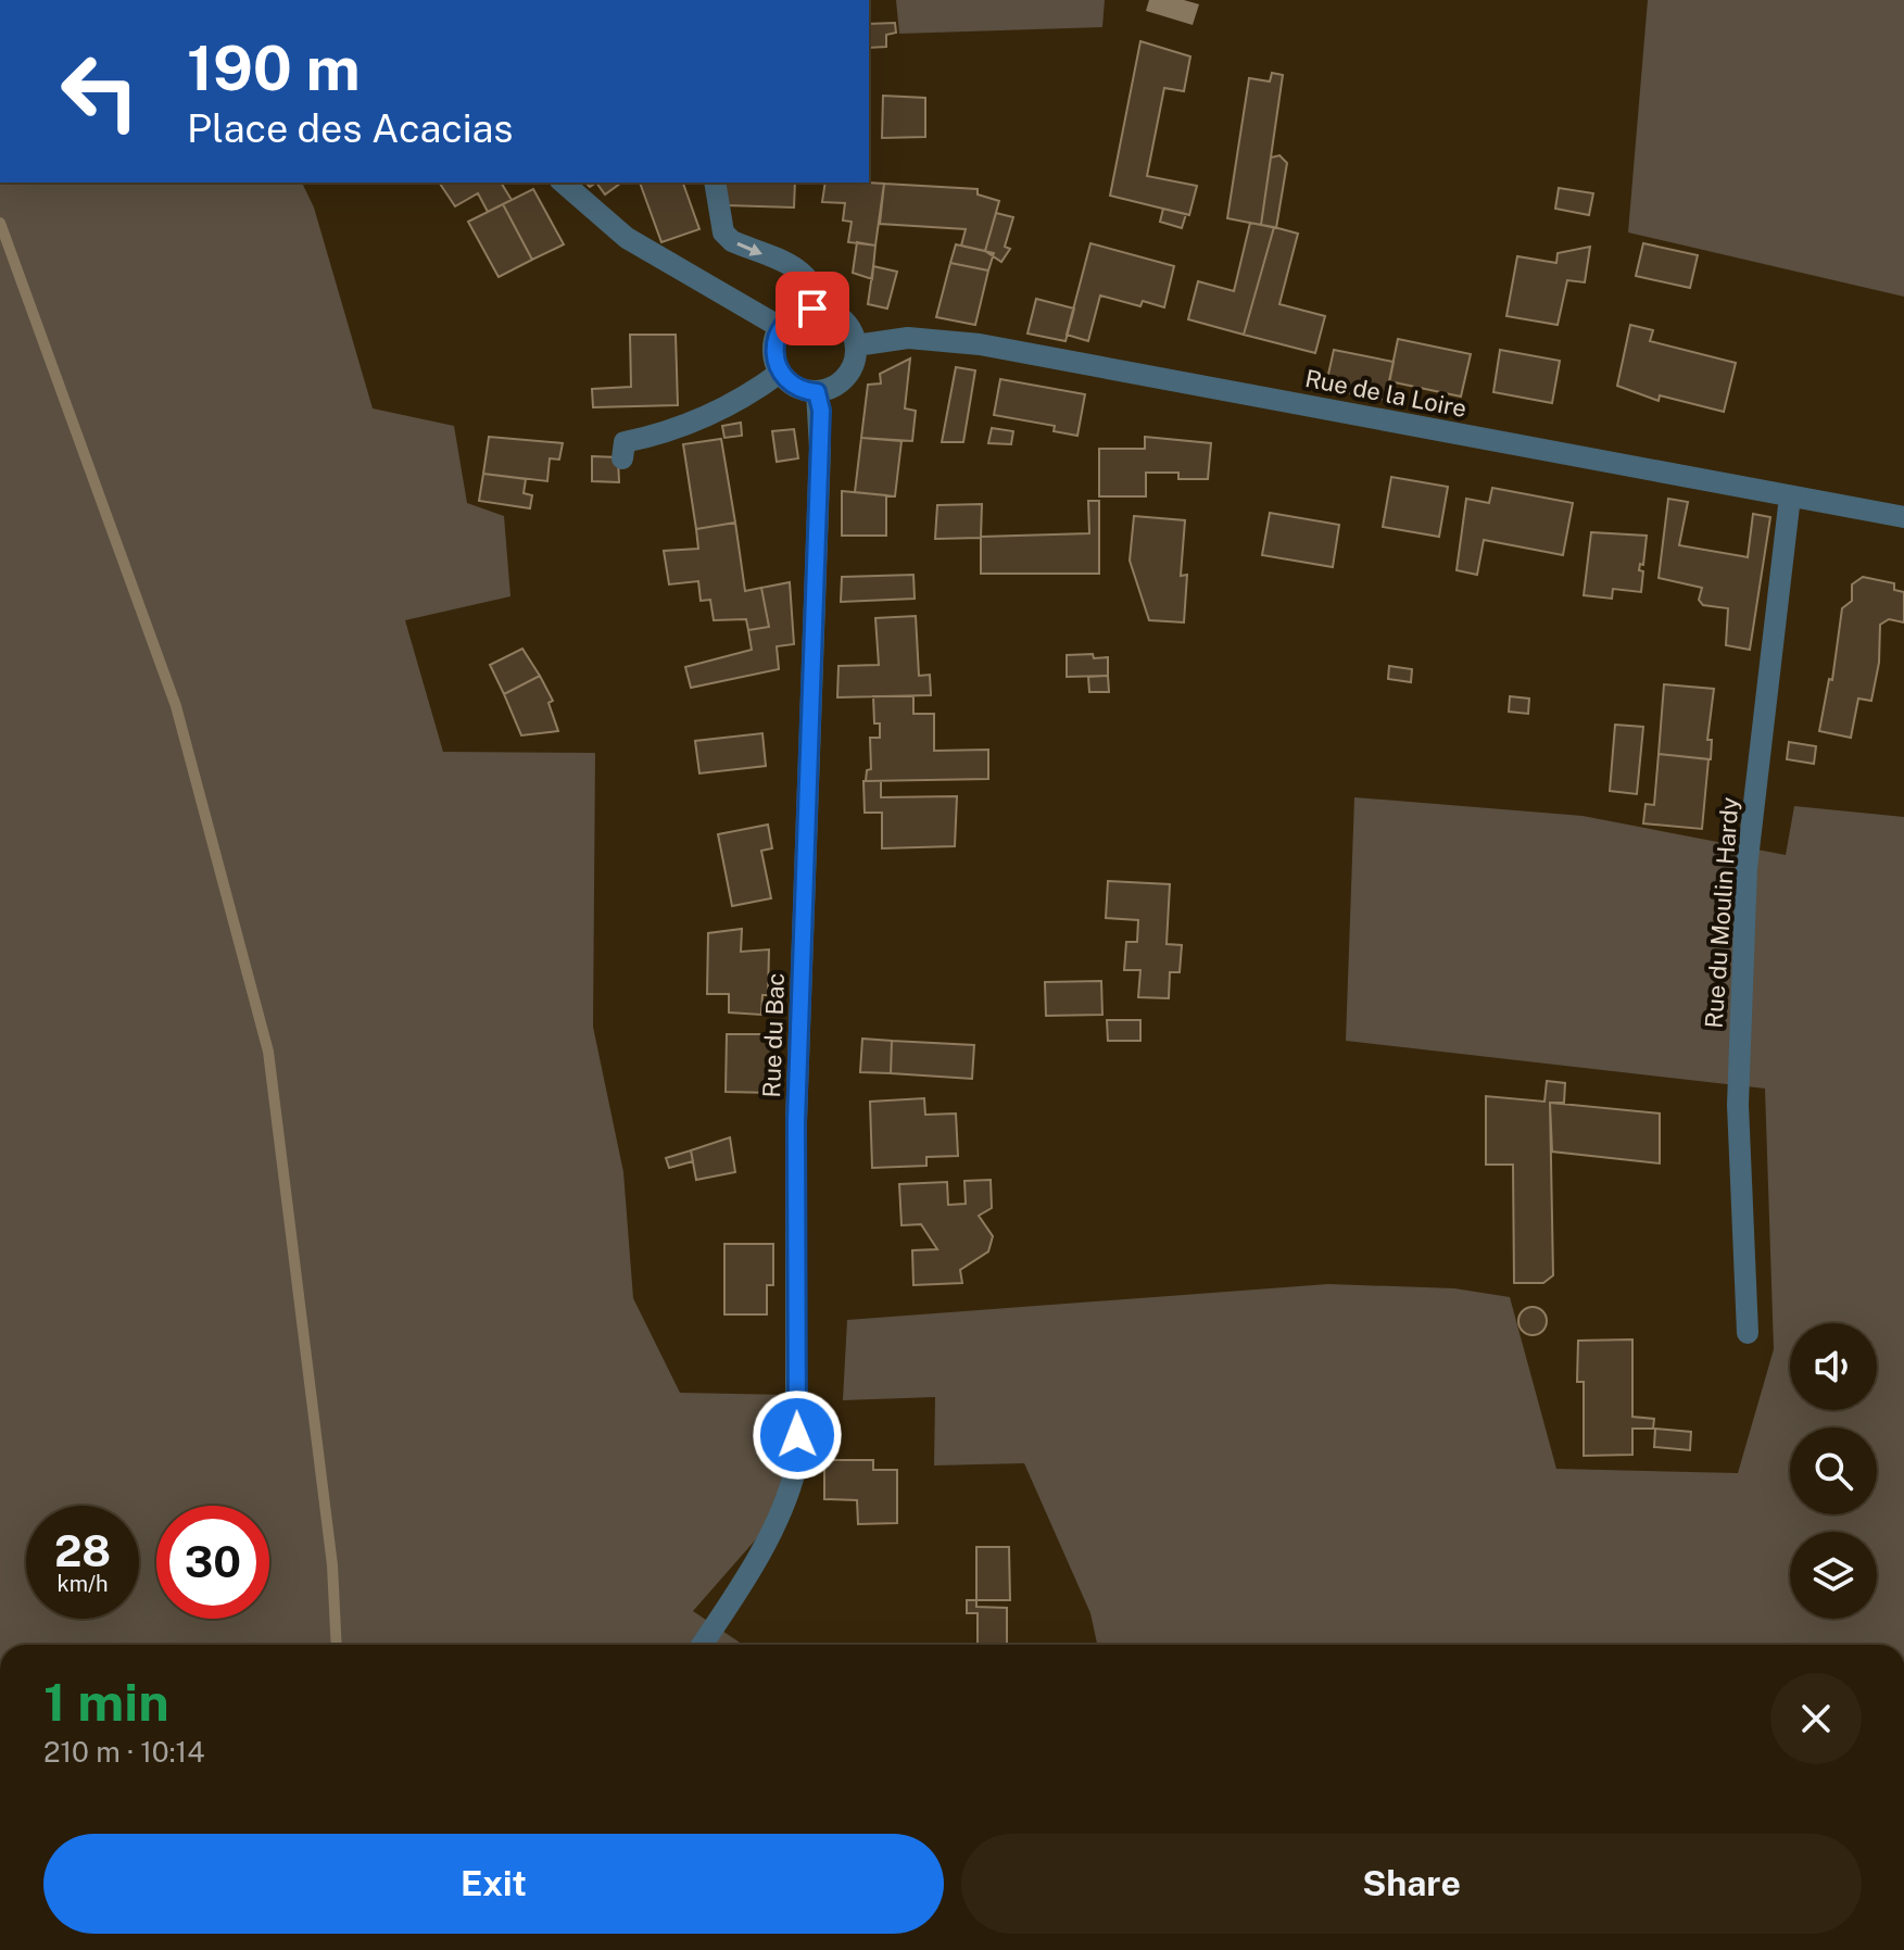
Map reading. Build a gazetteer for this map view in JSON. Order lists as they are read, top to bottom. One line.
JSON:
{"streets":{"street":["Rue de la Loire","Rue du Moulin Hardy","Rue du Bac"]},"crossings":[["Rue de la Loire","Rue du Moulin Hardy"],["Rue de la Loire","Rue du Bac"]],"page":{"turn":["190 m","Place des Acacias"],"speed":"28 km/h","limit":"30","heading":["1 min","210 m · 10:14"],"buttons":["Exit","Share"]}}
